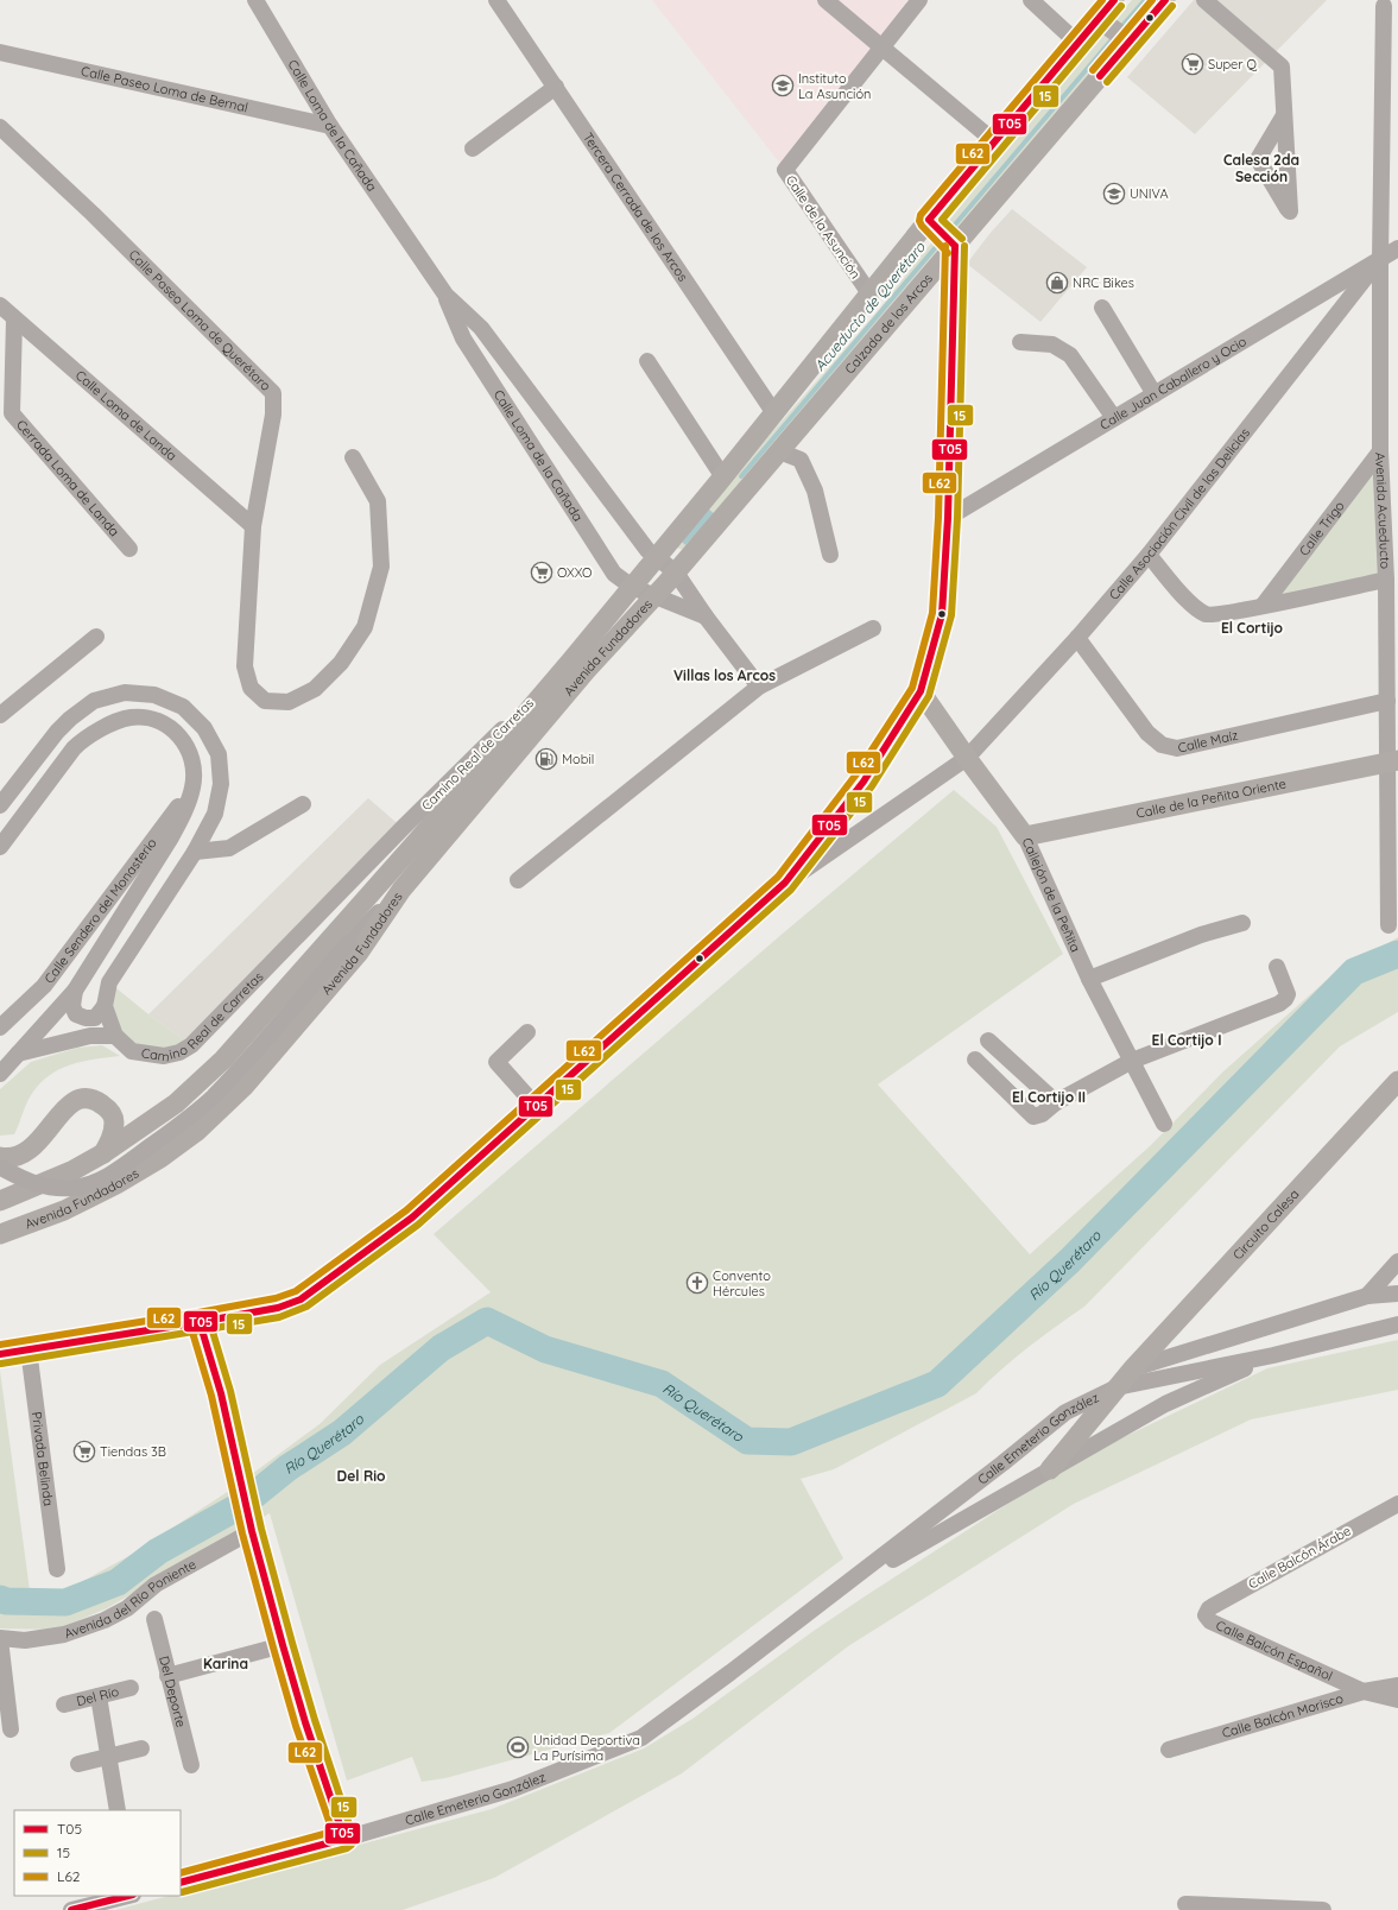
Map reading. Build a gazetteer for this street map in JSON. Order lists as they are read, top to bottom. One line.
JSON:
{"streets":{"main road":["Calzada de los Arcos","Avenida Fundadores","Calle de la Peñita Oriente","Callejón de la Peñita","Circuito Calesa"],"street":["Calle Paseo Loma de Bernal","Calle Loma de la Cañada","Tercera Cerrada de los Arcos","Calle de la Asunción","Calle Paseo Loma de Querétaro","Calle Juan Caballero y Ocio","Calle Loma de Landa","Cerrada Loma de Landa","Avenida Acueducto","Calle Asociación Civil de las Delicias","Calle Trigo","Calle Maíz","Camino Real de Carretas","Calle Sendero del Monasterio","Calle Emeterio González","Privada Belinda","Calle Balcón Árabe","Avenida del Río Poniente","Calle Balcón Español","Del Deporte","Del Río","Calle Balcón Morisco"]},"crossings":[["Calle Paseo Loma de Bernal","Calle Loma de la Cañada"],["Calle Loma de la Cañada","Calzada de los Arcos"],["Calle Loma de la Cañada","Avenida Fundadores"],["Calle Paseo Loma de Querétaro","Calle Loma de Landa"],["Calzada de los Arcos","Avenida Fundadores"],["Calle Juan Caballero y Ocio","Avenida Acueducto"],["Calle Juan Caballero y Ocio","Calle Asociación Civil de las Delicias"],["Calle Loma de Landa","Cerrada Loma de Landa"],["Avenida Acueducto","Calle Asociación Civil de las Delicias"],["Avenida Acueducto","Calle Trigo"],["Avenida Acueducto","Calle Maíz"],["Avenida Acueducto","Calle de la Peñita Oriente"],["Calle Asociación Civil de las Delicias","Calle Maíz"],["Calle Asociación Civil de las Delicias","Callejón de la Peñita"],["Avenida Fundadores","Camino Real de Carretas"],["Calle de la Peñita Oriente","Callejón de la Peñita"],["Circuito Calesa","Calle Emeterio González"],["Calle Balcón Árabe","Calle Balcón Español"],["Calle Balcón Español","Calle Balcón Morisco"]],"districts":["Calesa 2da Sección","El Cortijo","Villas los Arcos","El Cortijo I","El Cortijo II","Del Rio","Karina"],"water":["Acueducto de Querétaro","Río Querétaro"],"places":{"supermarket":["Super Q","OXXO","Tiendas 3B"],"school or university":["Instituto La Asunción","UNIVA"],"shop":["NRC Bikes"],"fuel station":["Mobil"],"church":["Convento Hércules"],"sports":["Unidad Deportiva La Purísima"]},"lines":["transit line T05","transit line L62","transit line 15"],"legend":["T05","15","L62"]}
